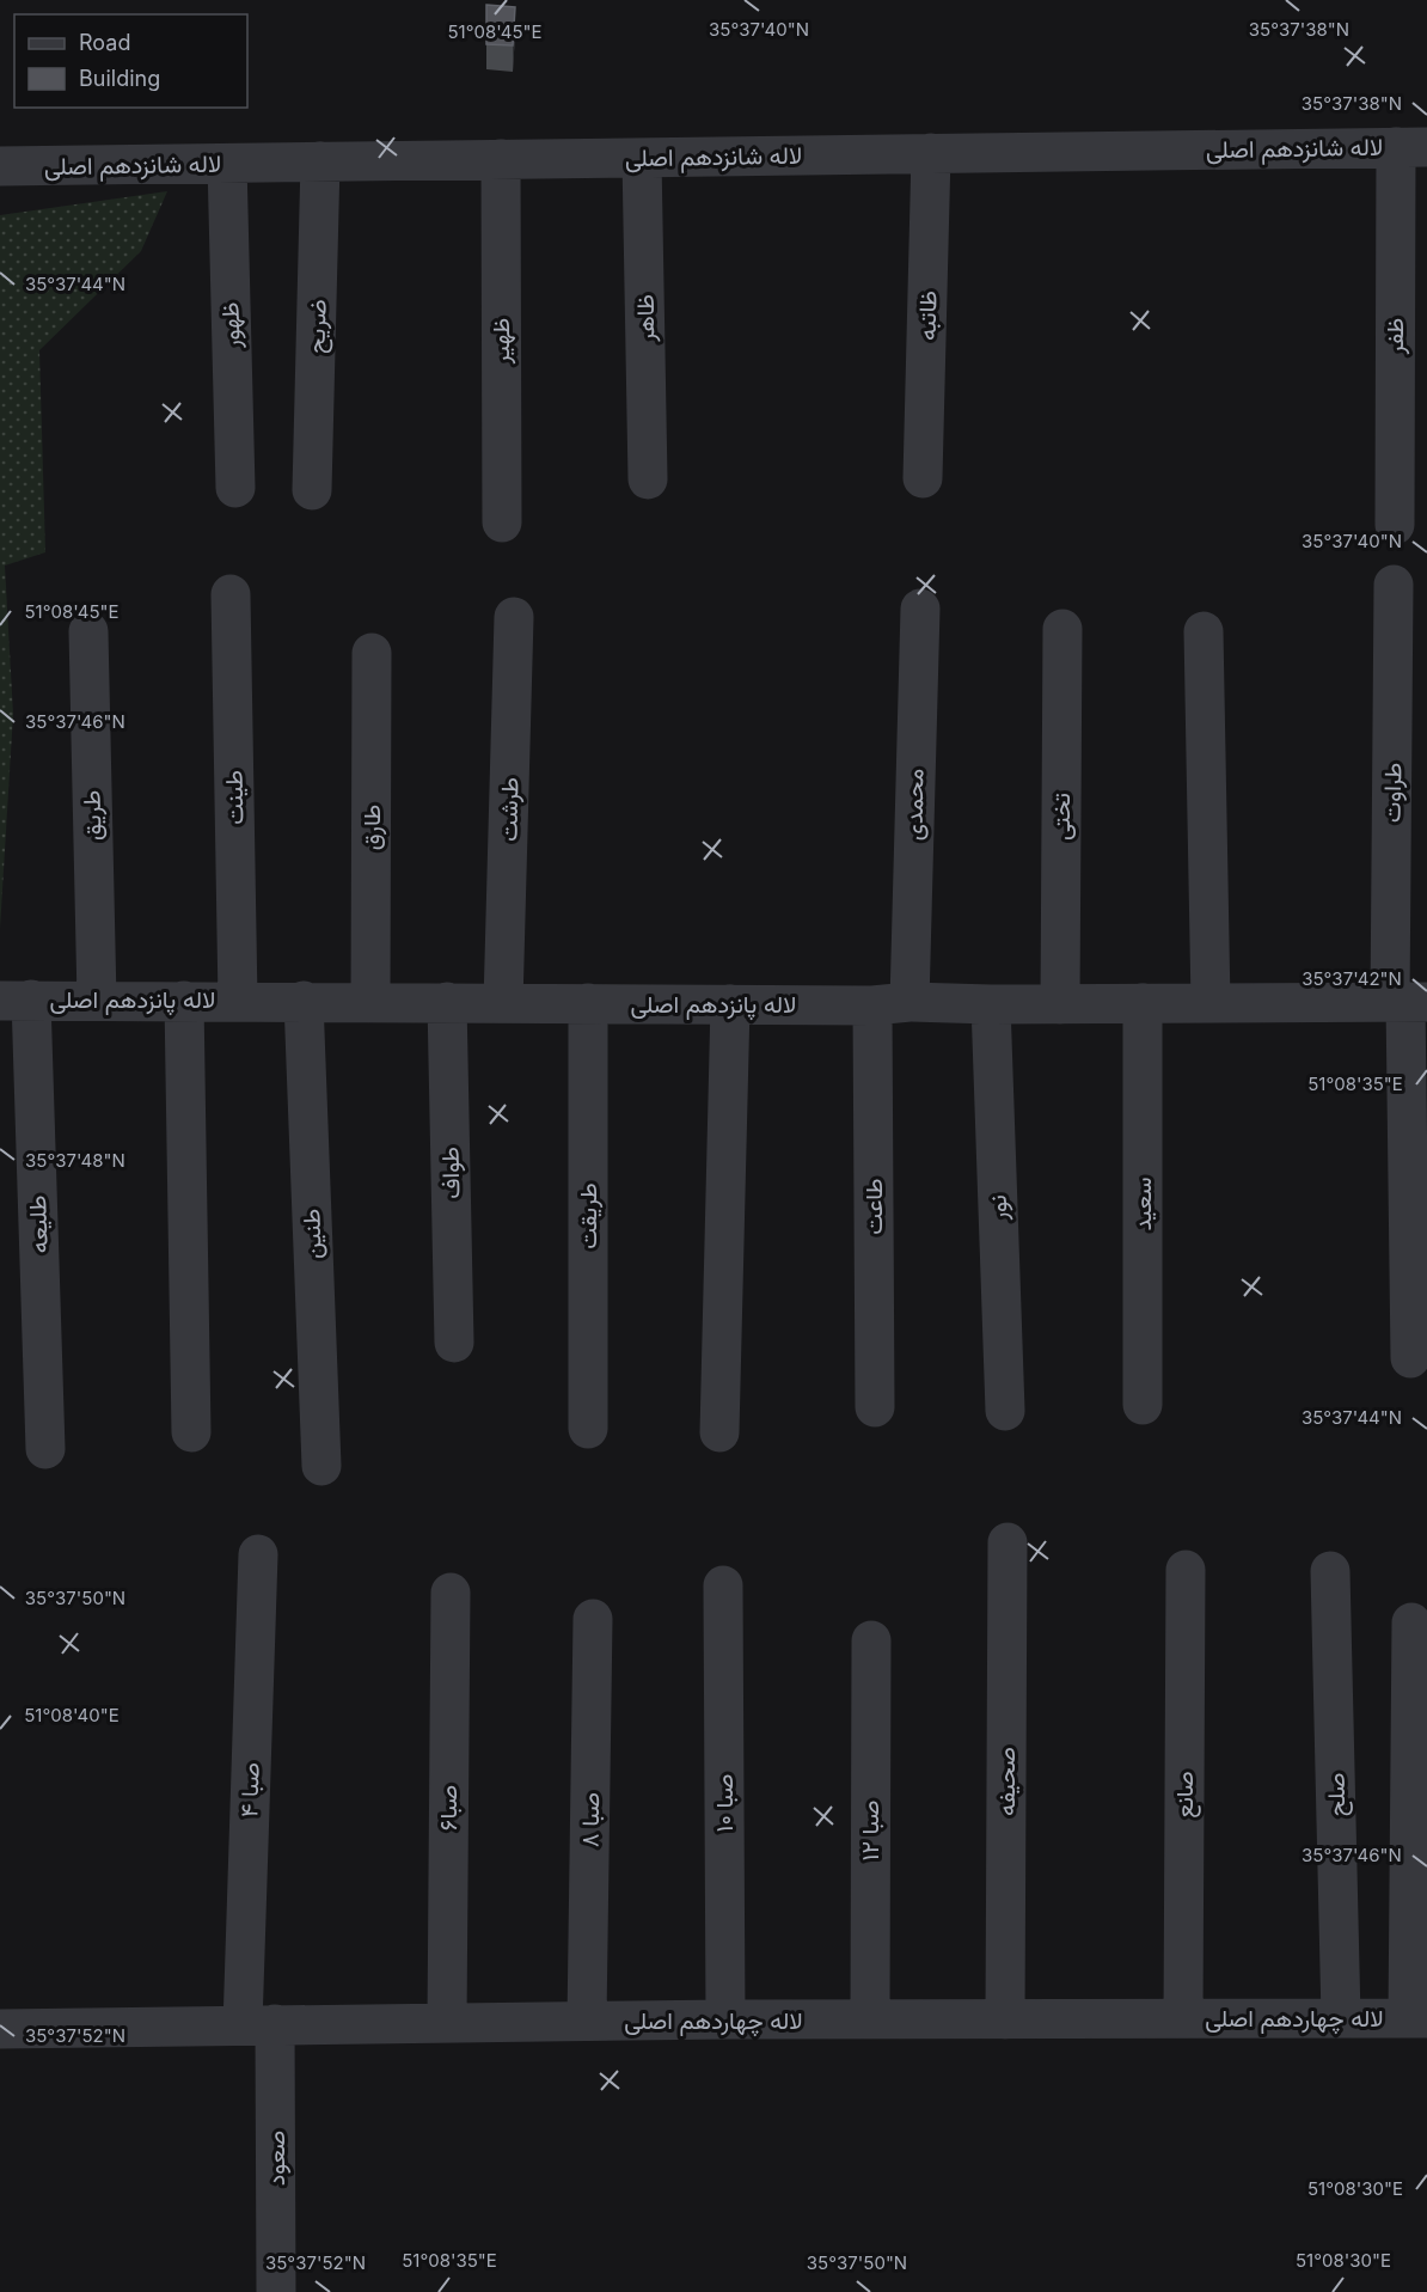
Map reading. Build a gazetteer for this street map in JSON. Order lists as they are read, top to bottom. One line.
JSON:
{"streets":{"street":["لاله شانزدهم اصلی","ظاتبه","ظاهر","ظهور","ضریح","ظفر","ظهیر","طراوت","طینت","محمدی","طرشت","طریق","تختی","طارق","لاله پانزدهم اصلی","طواف","سعید","طاعت","نور","طریقت","طلیعه","طنین","صحیفه","صبا ۴","صانع","صلح","صبا ۱۰","صبا۶","صبا ۸","صبا ۱۲","لاله چهاردهم اصلی","صعود"]},"crossings":[["لاله شانزدهم اصلی","ظاتبه"],["لاله شانزدهم اصلی","ظاهر"],["لاله شانزدهم اصلی","ظهور"],["لاله شانزدهم اصلی","ضریح"],["لاله شانزدهم اصلی","ظفر"],["لاله شانزدهم اصلی","ظهیر"],["طراوت","لاله پانزدهم اصلی"],["طینت","لاله پانزدهم اصلی"],["محمدی","لاله پانزدهم اصلی"],["محمدی","طاعت"],["طرشت","لاله پانزدهم اصلی"],["طریق","لاله پانزدهم اصلی"],["تختی","لاله پانزدهم اصلی"],["طارق","لاله پانزدهم اصلی"],["لاله پانزدهم اصلی","طواف"],["لاله پانزدهم اصلی","سعید"],["لاله پانزدهم اصلی","طاعت"],["لاله پانزدهم اصلی","نور"],["لاله پانزدهم اصلی","طریقت"],["لاله پانزدهم اصلی","طلیعه"],["لاله پانزدهم اصلی","طنین"],["صحیفه","لاله چهاردهم اصلی"],["صبا ۴","لاله چهاردهم اصلی"],["صبا ۴","صعود"],["صانع","لاله چهاردهم اصلی"],["صلح","لاله چهاردهم اصلی"],["صبا ۱۰","لاله چهاردهم اصلی"],["صبا۶","لاله چهاردهم اصلی"],["صبا ۸","لاله چهاردهم اصلی"],["صبا ۱۲","لاله چهاردهم اصلی"],["لاله چهاردهم اصلی","صعود"]],"legend":["Road","Building"],"coordinates":["35°37'40\"N","35°37'38\"N","51°08'45\"E","35°37'44\"N","35°37'46\"N","35°37'42\"N","51°08'35\"E","35°37'48\"N","35°37'50\"N","51°08'40\"E","35°37'52\"N","51°08'30\"E"]}
